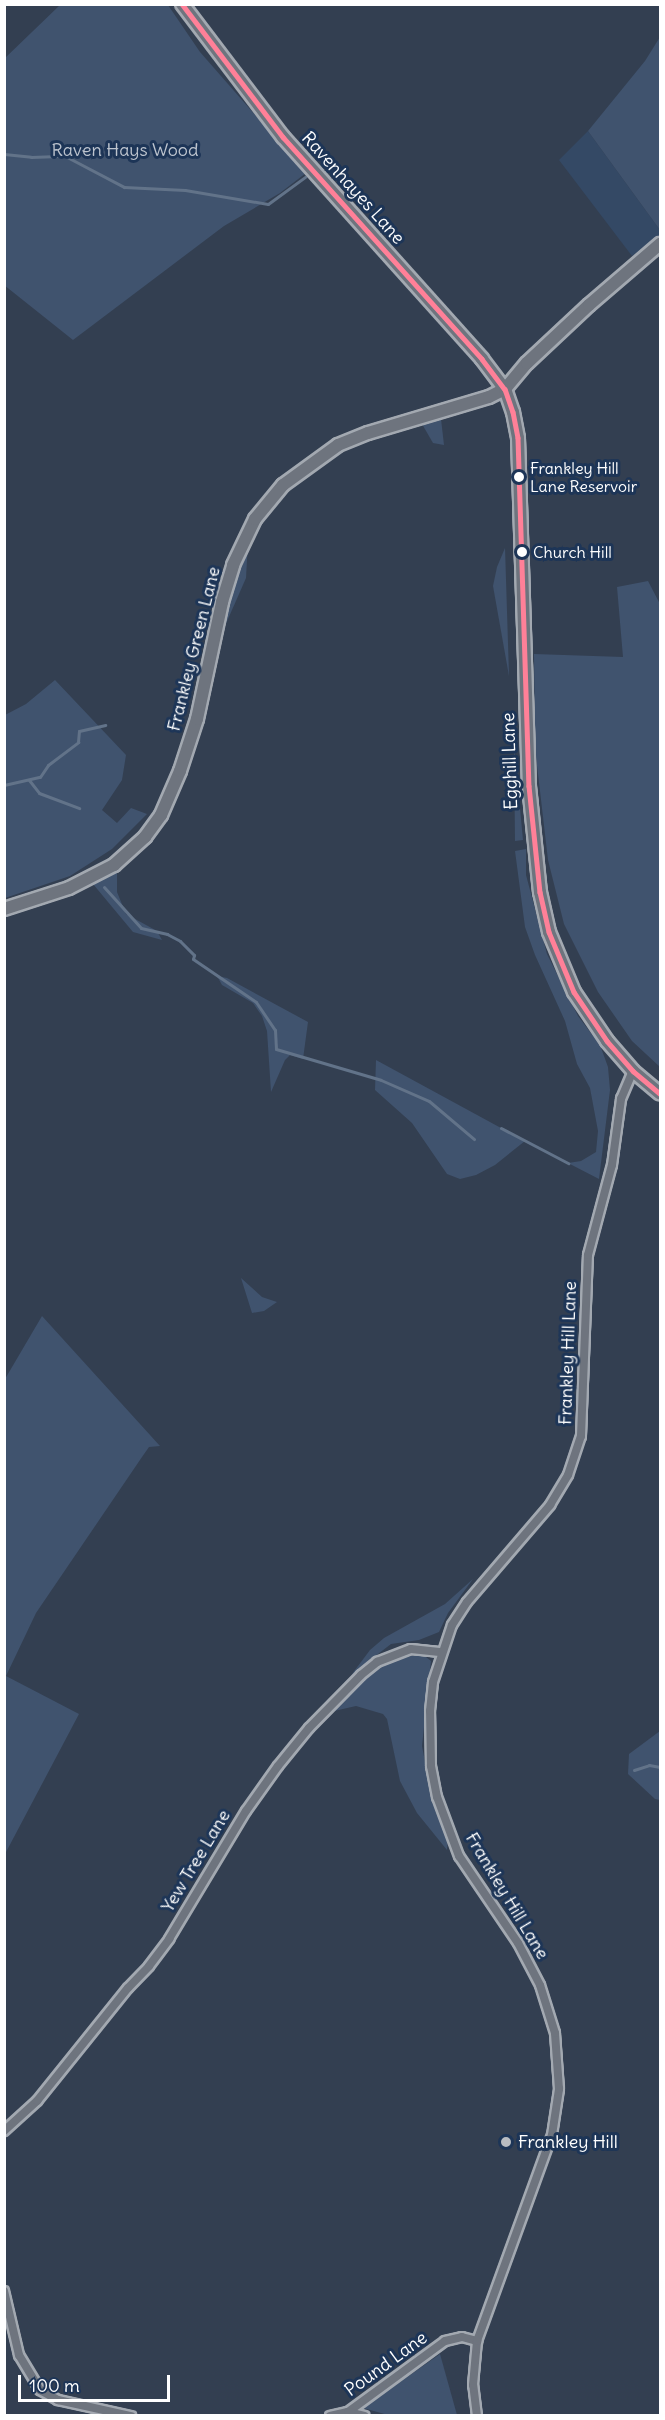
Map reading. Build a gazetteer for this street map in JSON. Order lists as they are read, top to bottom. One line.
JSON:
{"streets":{"street":["Ravenhayes Lane","Frankley Green Lane","Egghill Lane","Frankley Hill Lane","Yew Tree Lane","Pound Lane"]},"crossings":[["Ravenhayes Lane","Frankley Green Lane"],["Ravenhayes Lane","Egghill Lane"],["Frankley Green Lane","Egghill Lane"],["Egghill Lane","Frankley Hill Lane"],["Frankley Hill Lane","Yew Tree Lane"],["Frankley Hill Lane","Pound Lane"]],"parks":["Raven Hays Wood"],"places":["Frankley Hill Lane Reservoir","Church Hill","Frankley Hill"],"scale_bar":"100 m"}
